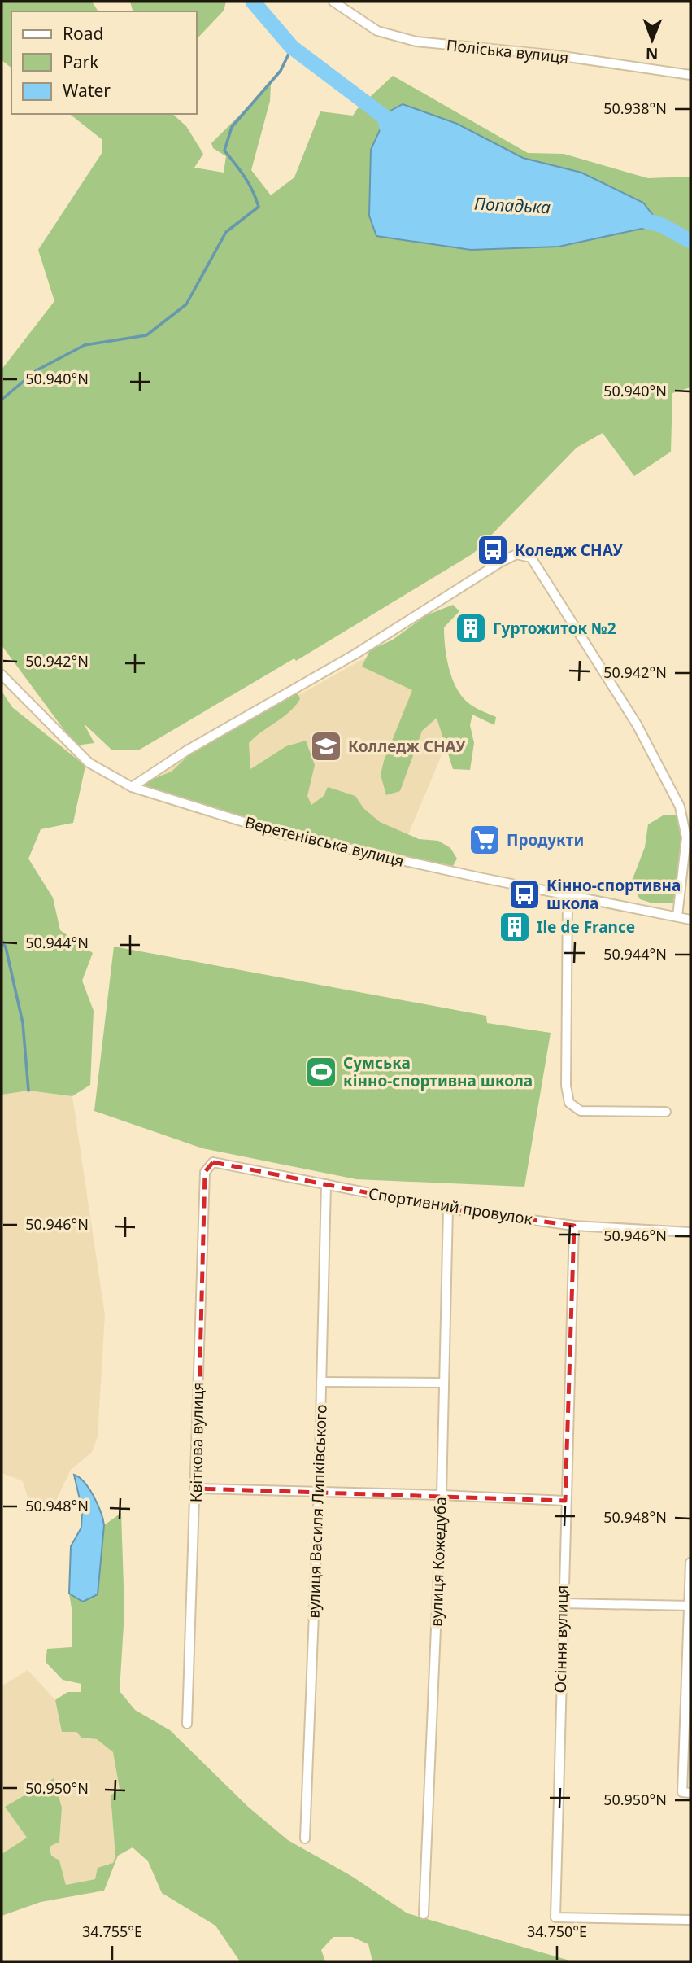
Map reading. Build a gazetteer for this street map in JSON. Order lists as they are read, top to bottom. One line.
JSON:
{"streets":{"street":["Поліська вулиця","Веретенівська вулиця","Спортивний провулок","Квіткова вулиця","вулиця Василя Липківського","вулиця Кожедуба","Осіння вулиця"]},"crossings":[["Спортивний провулок","Квіткова вулиця"],["Спортивний провулок","вулиця Василя Липківського"],["Спортивний провулок","вулиця Кожедуба"],["Спортивний провулок","Осіння вулиця"]],"water":["Попадька"],"places":{"bus stop":["Коледж СНАУ","Кінно-спортивна школа"],"building":["Гуртожиток №2","Ile de France"],"school or university":["Колледж СНАУ"],"supermarket":["Продукти"],"sports":["Сумська кінно-спортивна школа"]},"legend":["Road","Park","Water"],"north":"bottom","coordinates":["50.938°N","50.940°N","50.942°N","50.944°N","50.946°N","50.948°N","50.950°N","34.755°E","34.750°E"]}
